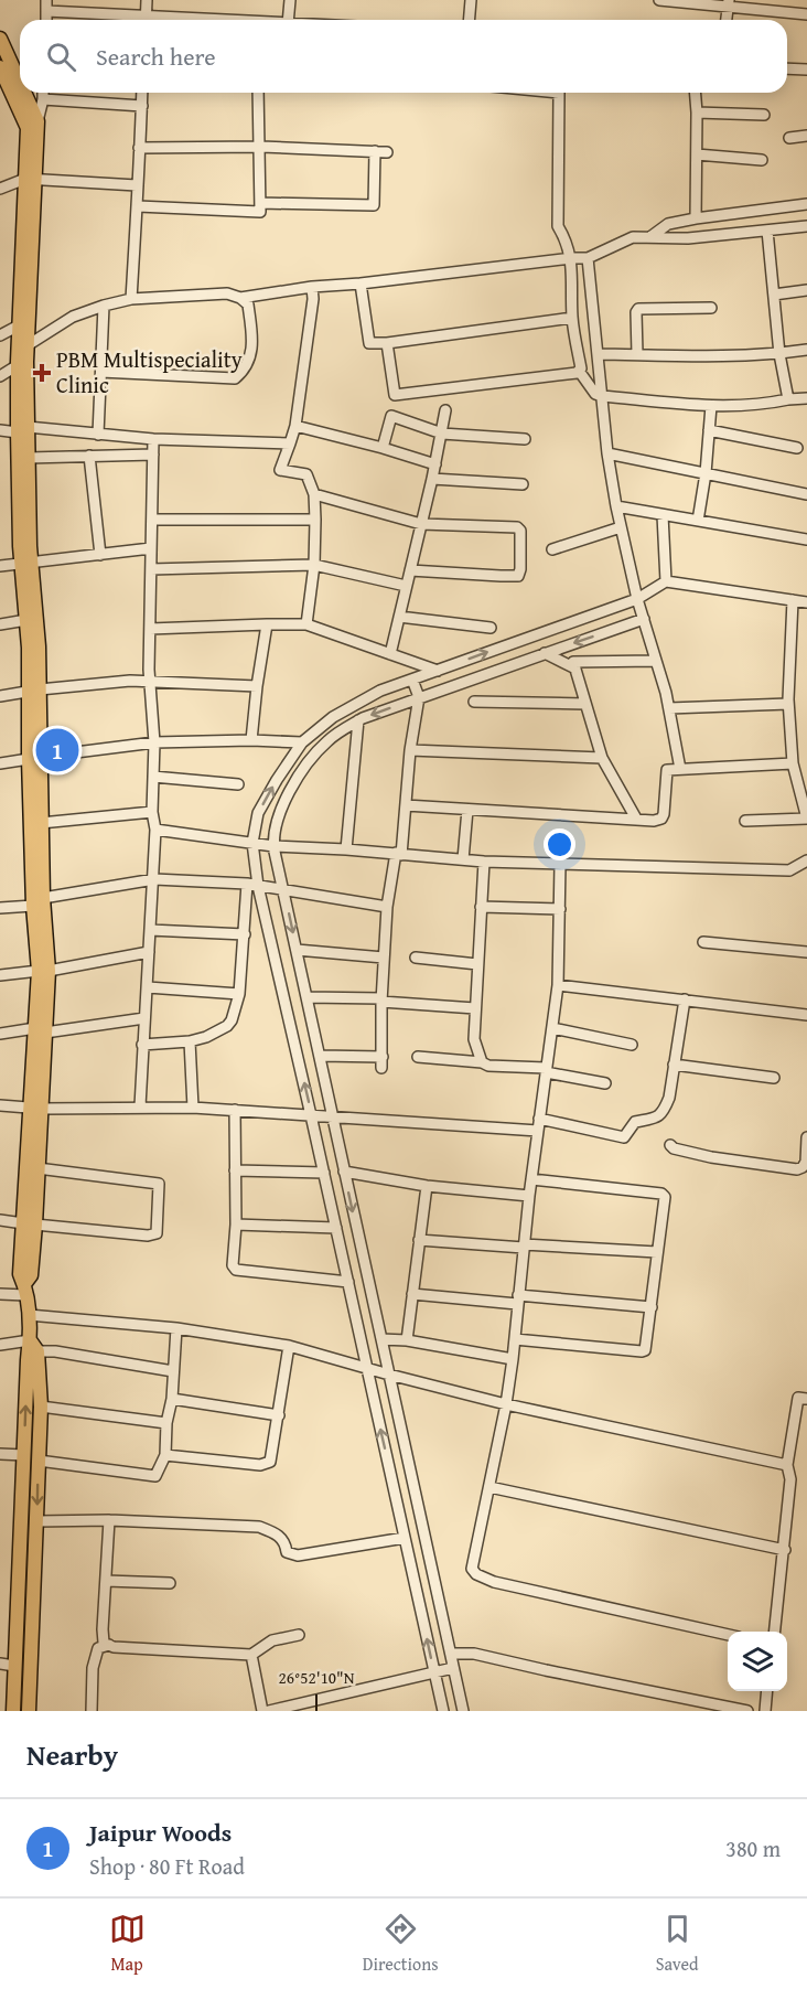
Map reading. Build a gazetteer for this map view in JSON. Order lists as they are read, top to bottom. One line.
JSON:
{"places":{"health":["PBM Multispeciality Clinic"]},"page":{"search":"Search here","pins":"1","heading":"Nearby","list":[{"mark":"1","name":"Jaipur Woods","note":"Shop · 80 Ft Road","value":"380 m"}],"nav":["Map","Directions","Saved"]},"coordinates":["26°52'10\"N"]}
